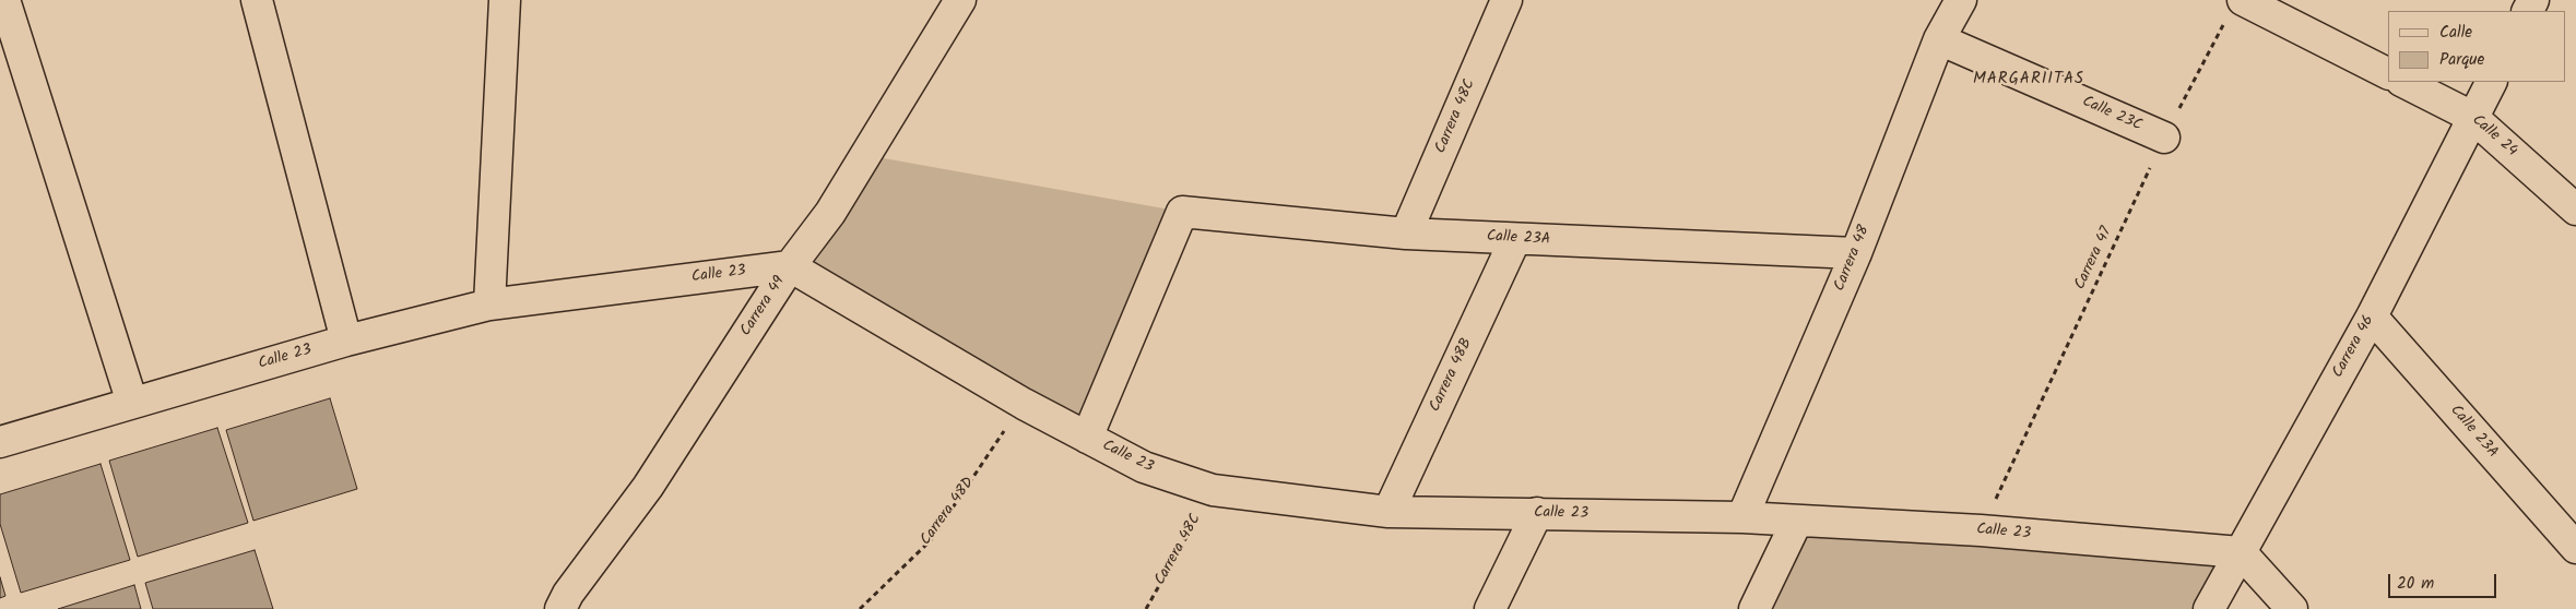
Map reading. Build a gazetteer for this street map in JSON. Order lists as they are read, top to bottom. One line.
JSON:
{"streets":{"street":["Calle 23C","Carrera 48C","Calle 24","Calle 23A","Carrera 48","Calle 23","Carrera 49","Carrera 46","Carrera 48B"],"path":["Carrera 47","Carrera 48D"]},"crossings":[["Calle 23C","Carrera 48"],["Calle 23C","Carrera 47"],["Carrera 48C","Calle 23A"],["Carrera 48C","Calle 23"],["Calle 24","Carrera 46"],["Calle 23A","Carrera 48"],["Calle 23A","Calle 23"],["Calle 23A","Carrera 46"],["Calle 23A","Carrera 48B"],["Carrera 48","Calle 23"],["Carrera 47","Calle 23"],["Calle 23","Carrera 49"],["Calle 23","Carrera 46"],["Calle 23","Carrera 48B"],["Calle 23","Carrera 48D"]],"districts":["MARGARIITAS"],"legend":["Calle","Parque"],"scale_bar":"20 m"}
